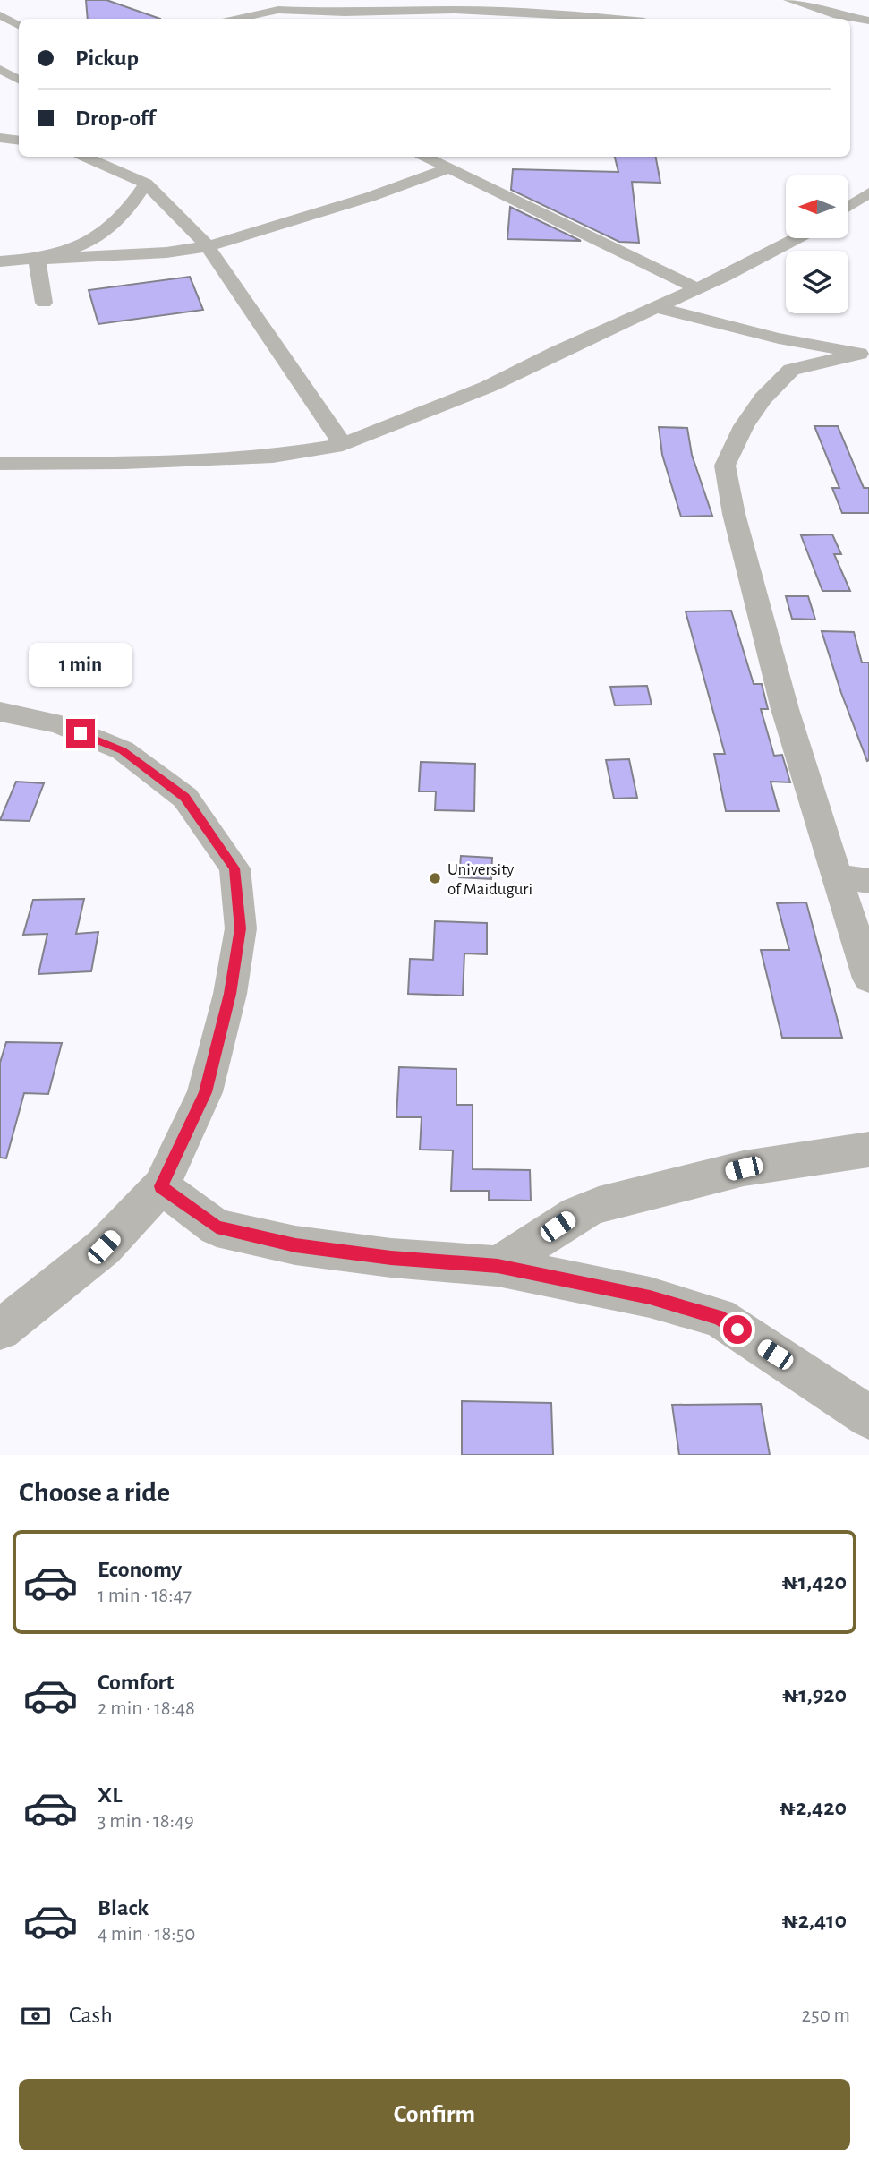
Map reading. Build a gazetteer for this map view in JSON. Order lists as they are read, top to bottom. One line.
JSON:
{"places":["University of Maiduguri"],"north":"left","page":{"banner":["Pickup","Drop-off"],"bubble":"1 min","heading":"Choose a ride","list":[{"name":"Economy","note":"1 min · 18:47","value":"₦1,420"},{"name":"Comfort","note":"2 min · 18:48","value":"₦1,920"},{"name":"XL","note":"3 min · 18:49","value":"₦2,420"},{"name":"Black","note":"4 min · 18:50","value":"₦2,410"}],"pay":["Cash","250 m"],"buttons":"Confirm"}}
